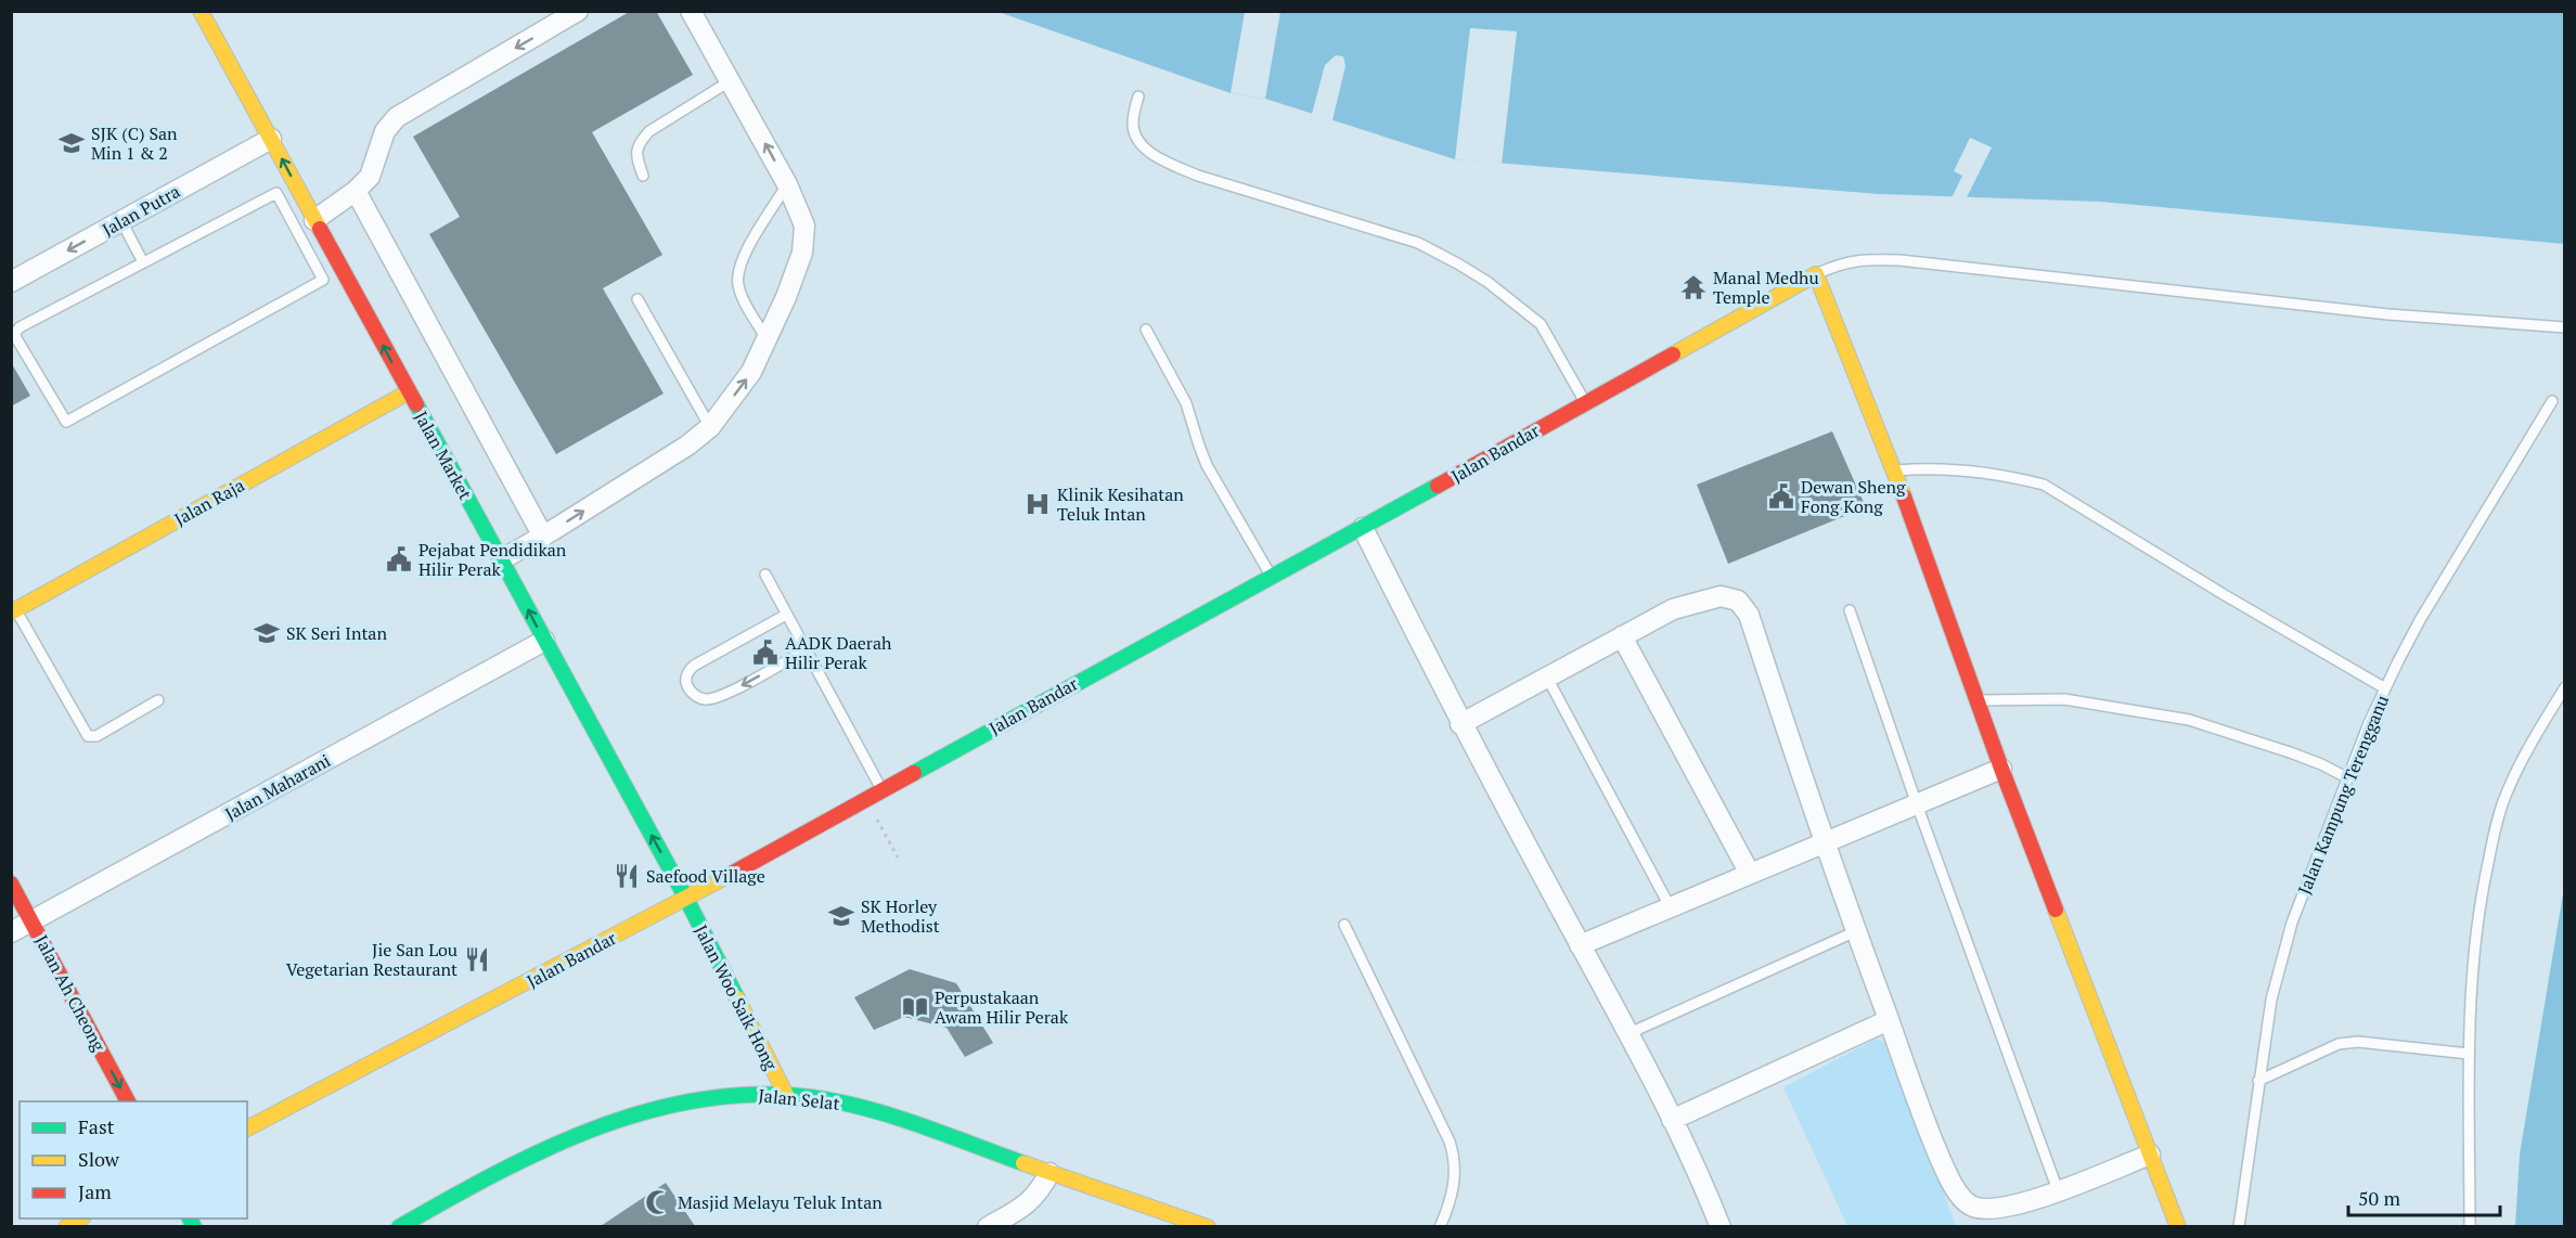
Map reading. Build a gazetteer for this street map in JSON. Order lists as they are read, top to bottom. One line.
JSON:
{"streets":{"street":["Jalan Putra","Jalan Bandar","Jalan Market","Jalan Raja","Jalan Maharani","Jalan Ah Cheong","Jalan Woo Saik Hong","Jalan Selat"],"lane":["Jalan Kampung Terengganu"]},"crossings":[["Jalan Putra","Jalan Market"],["Jalan Bandar","Jalan Market"],["Jalan Bandar","Jalan Woo Saik Hong"],["Jalan Market","Jalan Raja"],["Jalan Market","Jalan Maharani"],["Jalan Market","Jalan Woo Saik Hong"],["Jalan Maharani","Jalan Ah Cheong"],["Jalan Woo Saik Hong","Jalan Selat"]],"one_way":["Jalan Putra","Jalan Market","Jalan Ah Cheong"],"places":{"school or university":["SJK (C) San Min 1 & 2","SK Seri Intan","SK Horley Methodist"],"temple":["Manal Medhu Temple"],"public building":["Dewan Sheng Fong Kong","Pejabat Pendidikan Hilir Perak","AADK Daerah Hilir Perak"],"hospital":["Klinik Kesihatan Teluk Intan"],"restaurant":["Saefood Village","Jie San Lou Vegetarian Restaurant"],"library":["Perpustakaan Awam Hilir Perak"],"mosque":["Masjid Melayu Teluk Intan"]},"legend":["Fast","Slow","Jam"],"scale_bar":"50 m"}
